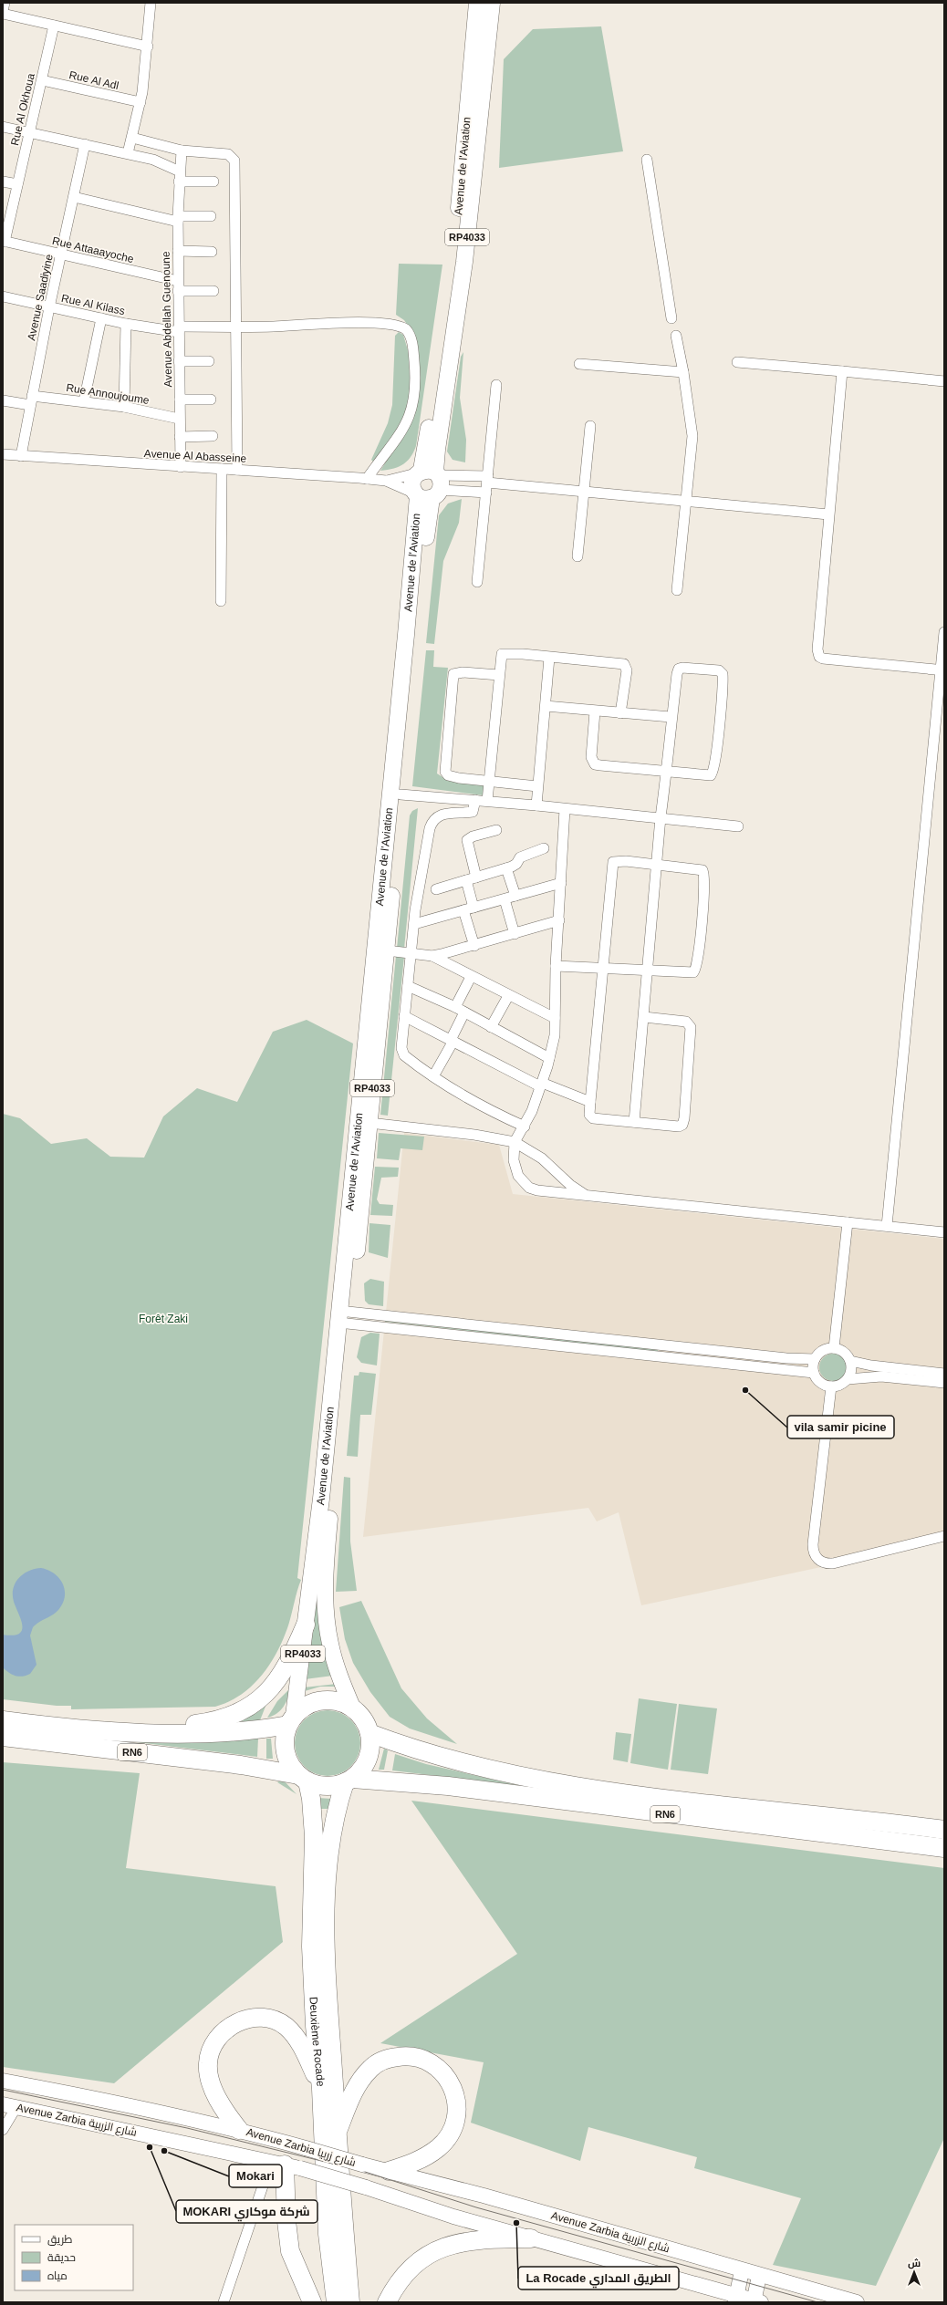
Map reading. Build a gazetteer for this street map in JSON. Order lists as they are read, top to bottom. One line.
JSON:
{"streets":{"highway":["RN6","Deuxième Rocade"],"main road":["Avenue de l'Aviation","RP4033","Avenue Zarbia شارع الزربية","Avenue Zarbia شارع زربيا"],"street":["Rue Al Adl","Rue Al Okhoua","Rue Attaaayoche","Avenue Saadiyine","Rue Al Kilass","Avenue Abdellah Guenoune","Rue Annoujoume","Avenue Al Abasseine"]},"crossings":[["Rue Al Adl","Rue Al Okhoua"],["Rue Al Okhoua","Rue Attaaayoche"],["Avenue de l'Aviation","Avenue Al Abasseine"],["Avenue de l'Aviation","RN6"],["Avenue de l'Aviation","Deuxième Rocade"],["Rue Attaaayoche","Avenue Saadiyine"],["Rue Attaaayoche","Avenue Abdellah Guenoune"],["Avenue Saadiyine","Rue Al Kilass"],["Avenue Saadiyine","Rue Annoujoume"],["Avenue Saadiyine","Avenue Al Abasseine"],["Rue Al Kilass","Avenue Abdellah Guenoune"],["Rue Al Kilass","Avenue Al Abasseine"],["Avenue Abdellah Guenoune","Rue Annoujoume"],["Avenue Abdellah Guenoune","Avenue Al Abasseine"],["RN6","Deuxième Rocade"],["Avenue Zarbia شارع الزربية","Avenue Zarbia شارع زربيا"]],"parks":["Forêt Zaki"],"places":["vila samir picine","MOKARI شركة موكاري","Mokari","La Rocade الطريق المداري"],"legend":["طريق","حديقة","مياه"],"north":"top"}
